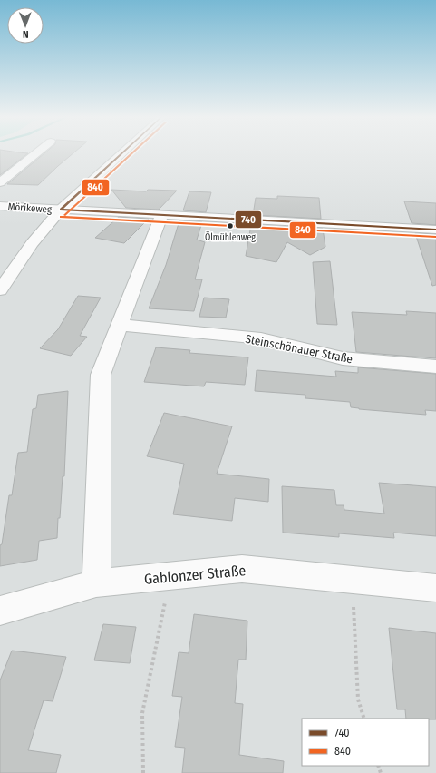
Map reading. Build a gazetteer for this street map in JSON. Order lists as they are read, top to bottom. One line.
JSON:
{"streets":{"street":["Mörikeweg","Steinschönauer Straße","Gablonzer Straße"]},"places":["Ölmühlenweg"],"lines":["transit line 740","transit line 840"],"legend":["740","840"],"north":"bottom"}
